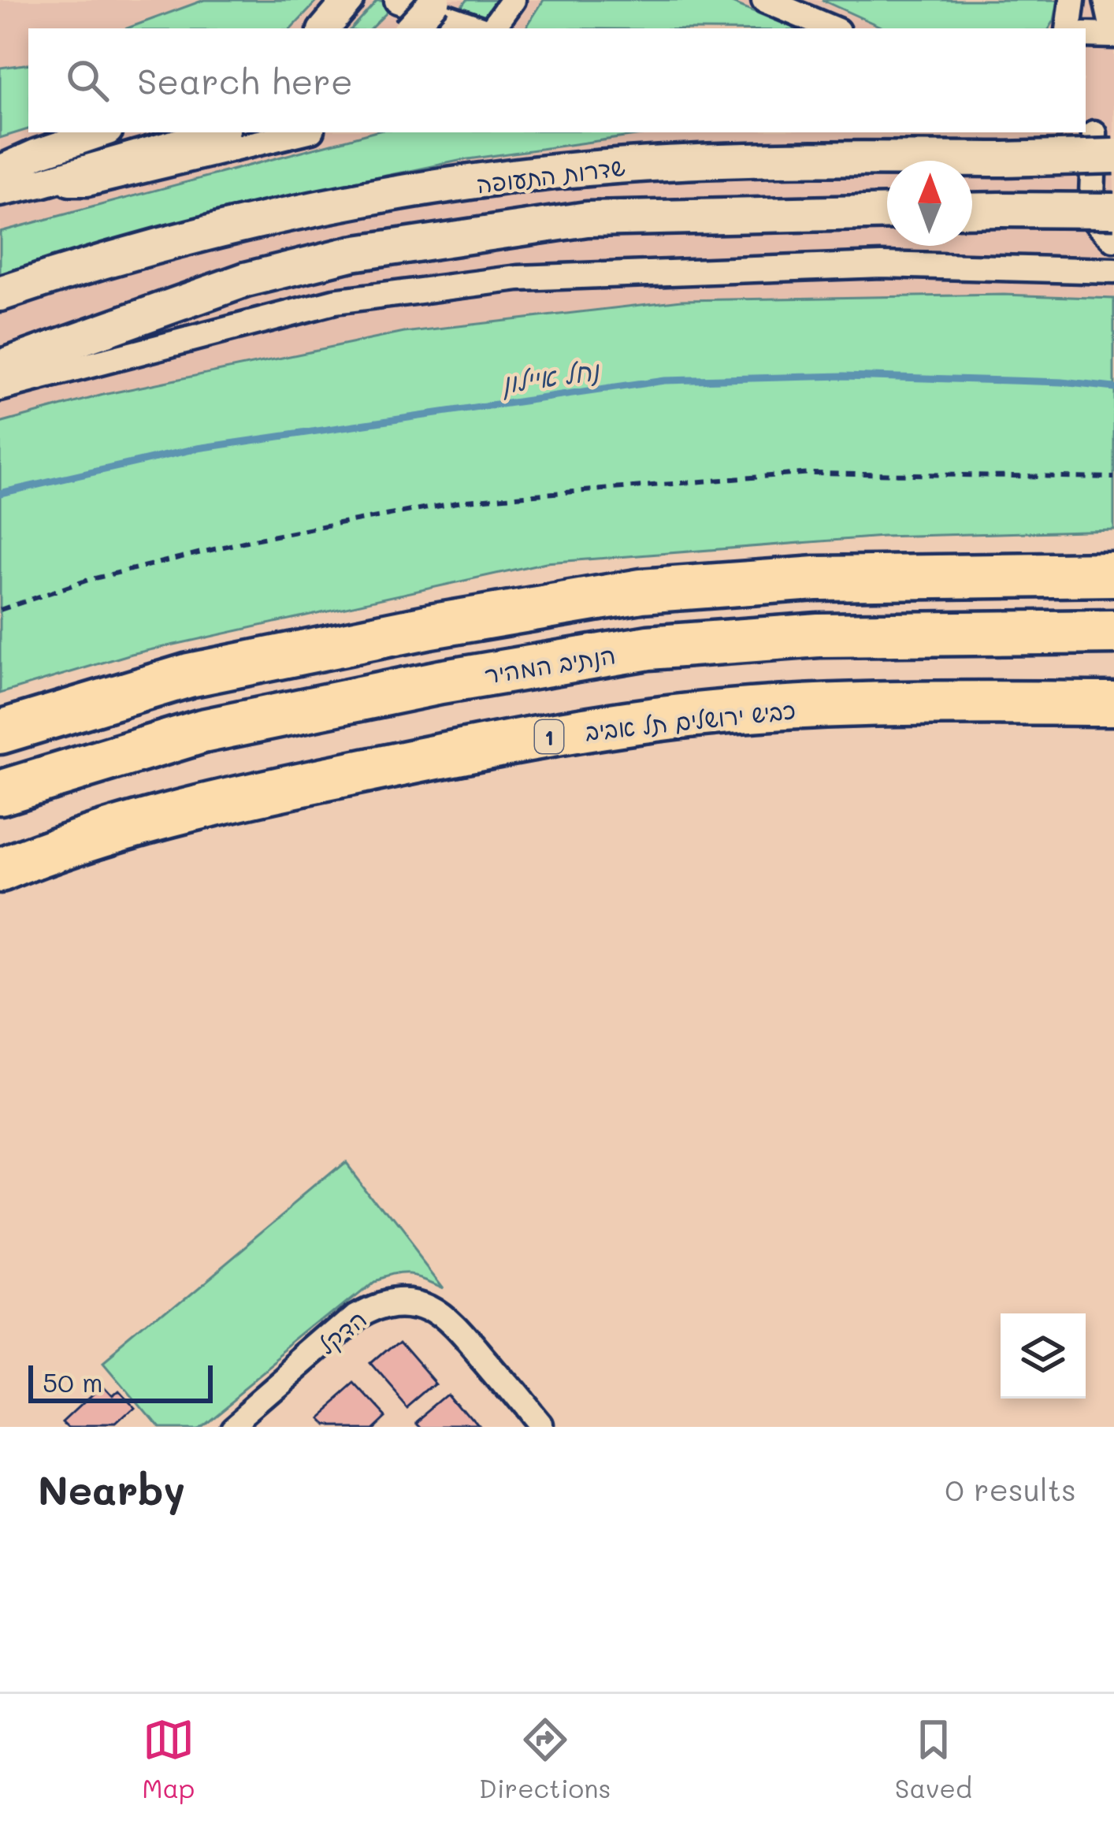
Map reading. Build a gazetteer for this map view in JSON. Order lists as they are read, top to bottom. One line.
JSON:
{"streets":{"highway":["הנתיב המהיר","כביש ירושלים תל אביב","1"],"main road":["שדרות התעופה"],"street":["הדקל"]},"water":["נחל איילון"],"scale_bar":"50 m","north":"top","page":{"search":"Search here","scale":"50 m","heading":["Nearby","0 results"],"nav":["Map","Directions","Saved"]}}
